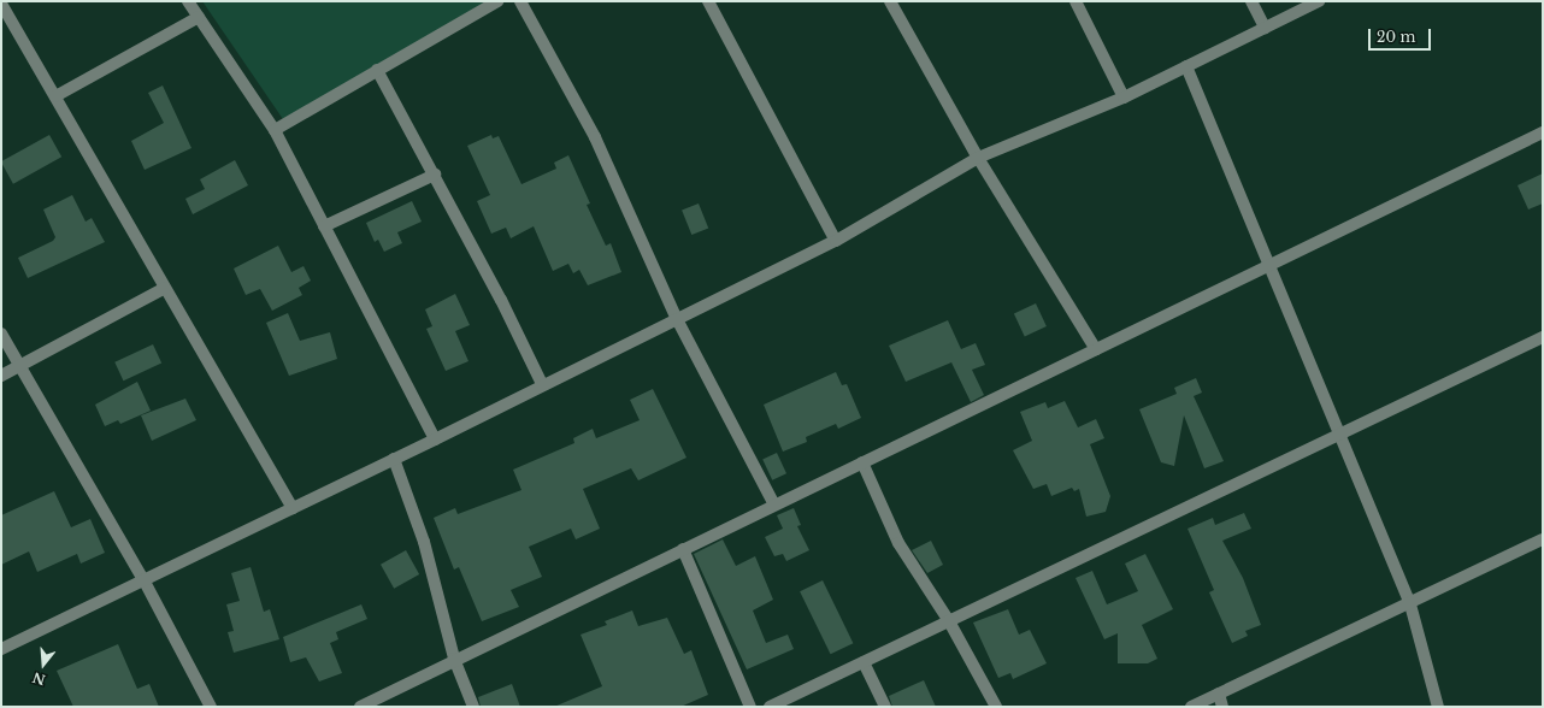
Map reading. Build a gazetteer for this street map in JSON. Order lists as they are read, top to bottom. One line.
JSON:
{"scale_bar":"20 m","north":"bottom"}
